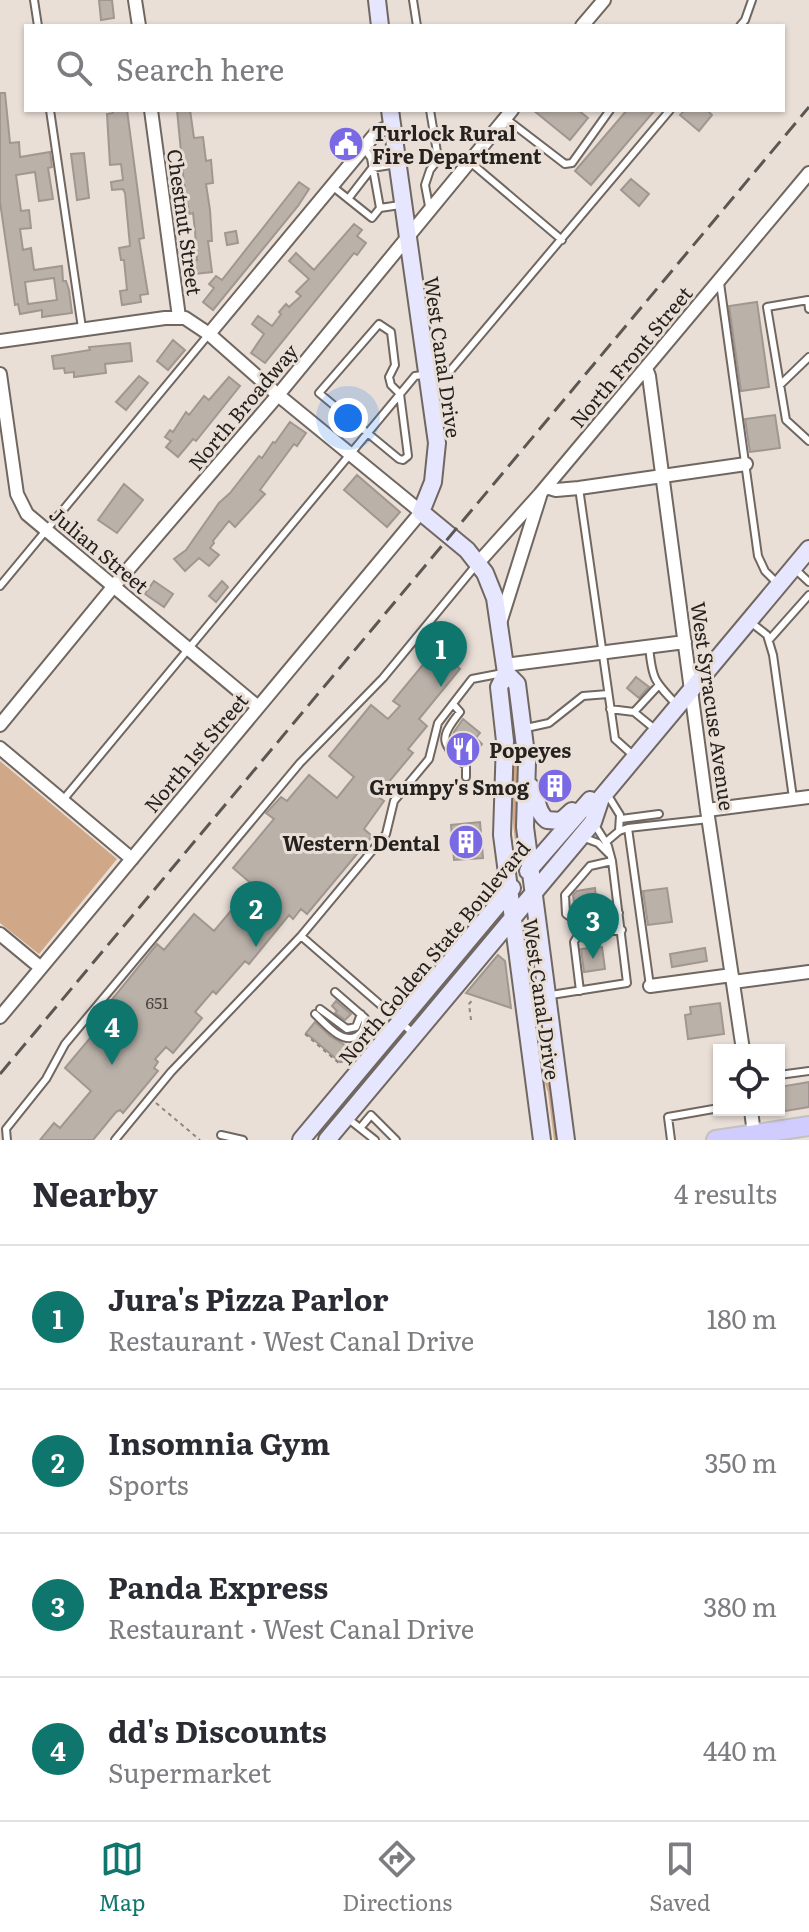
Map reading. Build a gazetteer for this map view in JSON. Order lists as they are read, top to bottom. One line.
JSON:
{"streets":{"main road":["West Canal Drive","North Golden State Boulevard"],"street":["Chestnut Street","North Front Street","North Broadway","Julian Street","West Syracuse Avenue","North 1st Street"]},"crossings":[["Chestnut Street","West Canal Drive"],["Chestnut Street","North Broadway"],["Chestnut Street","North 1st Street"],["North Front Street","West Canal Drive"],["North Front Street","West Syracuse Avenue"],["West Canal Drive","North Broadway"],["West Canal Drive","North 1st Street"],["West Canal Drive","North Golden State Boulevard"],["North Broadway","Julian Street"],["Julian Street","North 1st Street"],["West Syracuse Avenue","North Golden State Boulevard"]],"places":{"public building":["Turlock Rural Fire Department"],"restaurant":["Popeyes"],"building":["Grumpy's Smog","Western Dental"]},"house_numbers":["651"],"page":{"search":"Search here","pins":["1","2","3","4"],"heading":["Nearby","4 results"],"list":[{"mark":"1","name":"Jura's Pizza Parlor","note":"Restaurant · West Canal Drive","value":"180 m"},{"mark":"2","name":"Insomnia Gym","note":"Sports","value":"350 m"},{"mark":"3","name":"Panda Express","note":"Restaurant · West Canal Drive","value":"380 m"},{"mark":"4","name":"dd's Discounts","note":"Supermarket","value":"440 m"}],"nav":["Map","Directions","Saved"]}}
